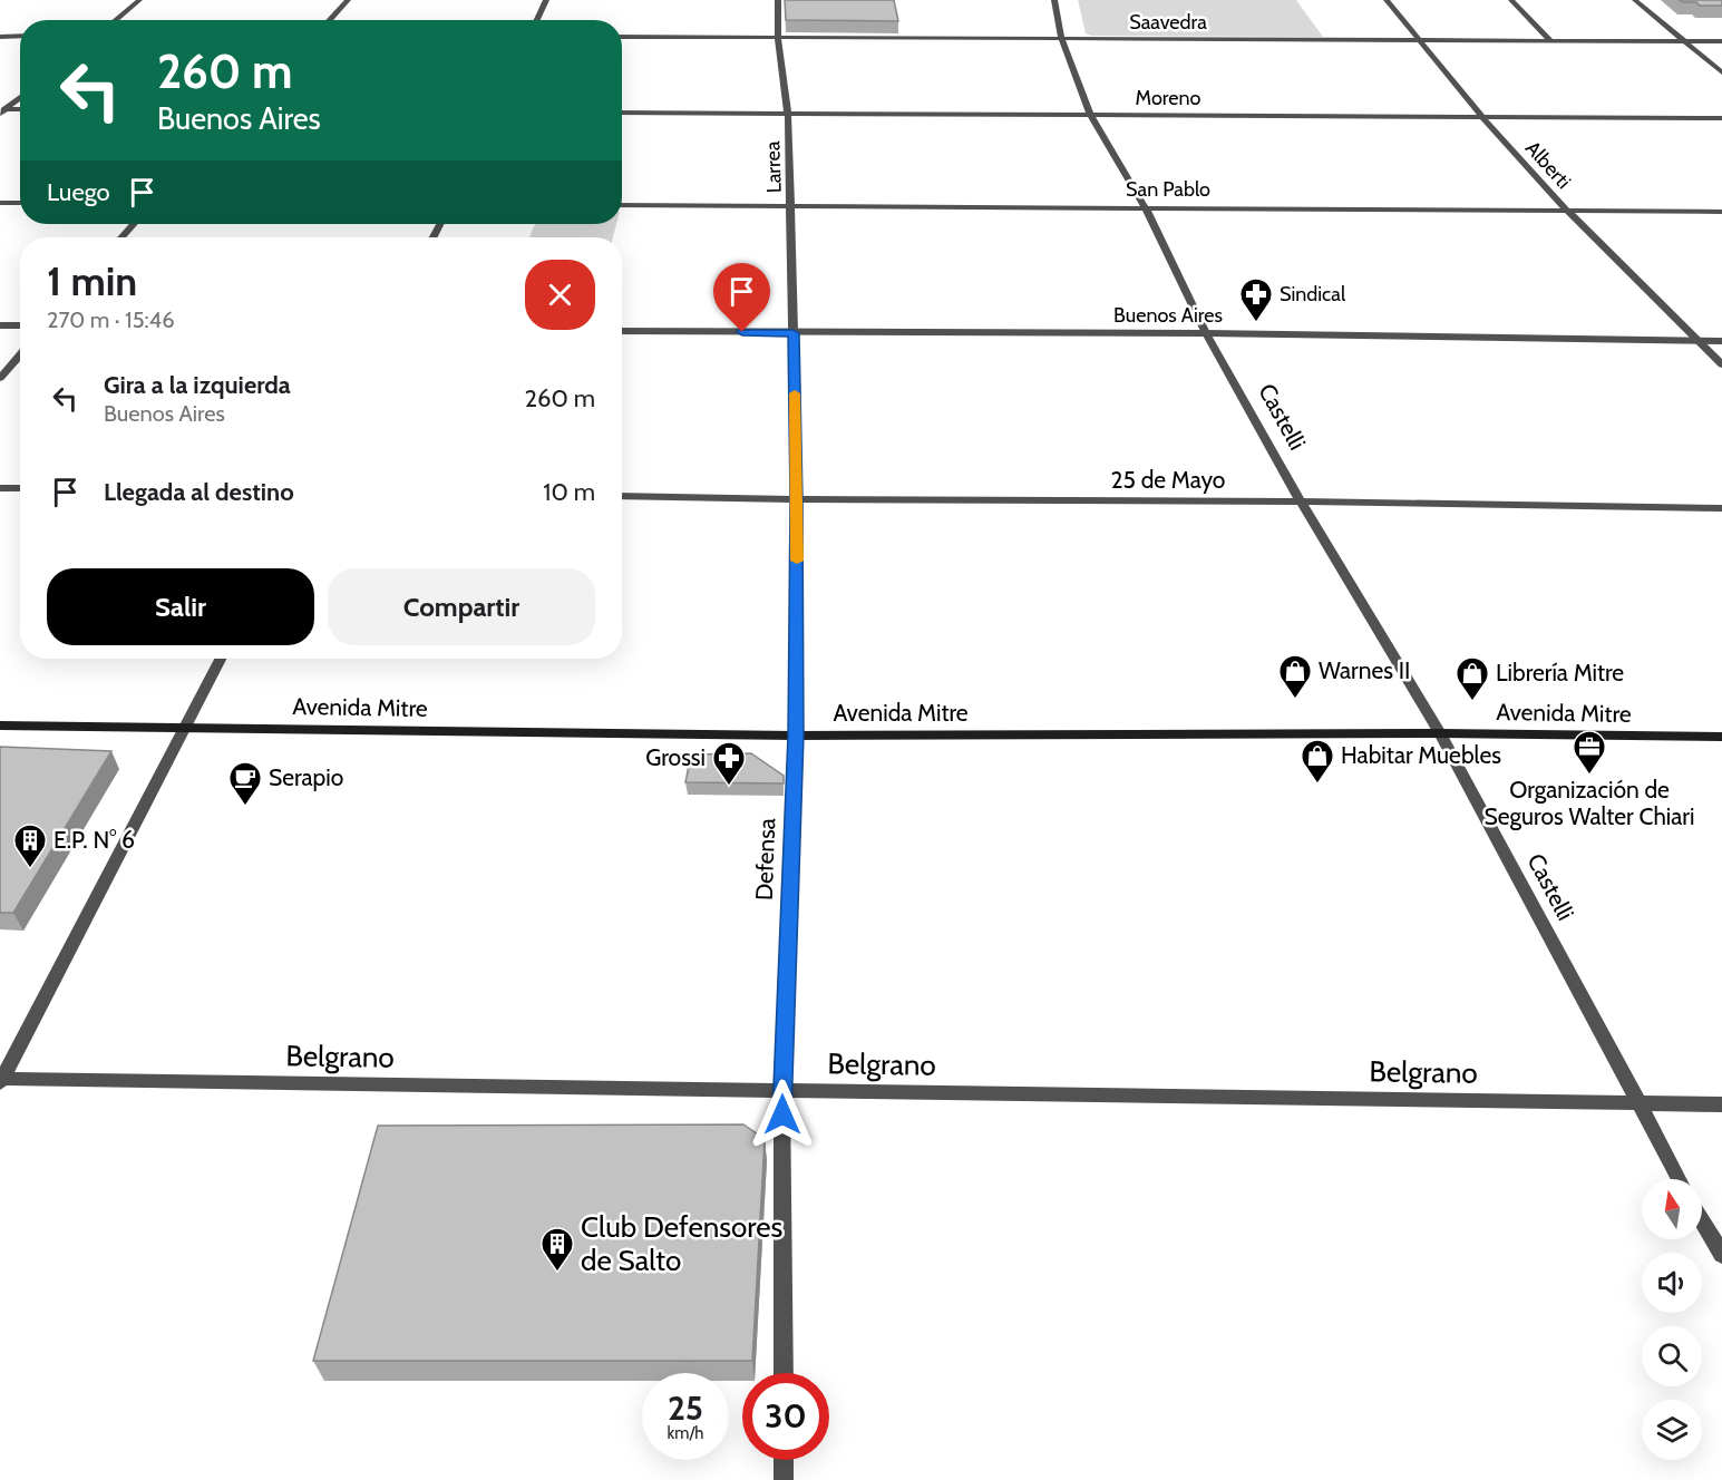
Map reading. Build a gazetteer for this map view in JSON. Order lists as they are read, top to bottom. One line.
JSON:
{"streets":{"main road":["Avenida Mitre"],"street":["Saavedra","Moreno","Alberti","Larrea","San Pablo","Buenos Aires","Castelli","25 de Mayo","Defensa","Belgrano"]},"crossings":[["Saavedra","Alberti"],["Saavedra","Larrea"],["Saavedra","Castelli"],["Moreno","Alberti"],["Moreno","Larrea"],["Moreno","Castelli"],["Alberti","San Pablo"],["Alberti","Buenos Aires"],["Larrea","San Pablo"],["Larrea","Buenos Aires"],["Larrea","Defensa"],["San Pablo","Castelli"],["Buenos Aires","Castelli"],["Buenos Aires","Defensa"],["Castelli","25 de Mayo"],["Castelli","Avenida Mitre"],["Castelli","Belgrano"],["25 de Mayo","Defensa"],["Avenida Mitre","Defensa"],["Defensa","Belgrano"]],"places":{"pharmacy":["Sindical","Grossi"],"shop":["Warnes II","Librería Mitre","Habitar Muebles"],"office":["Organización de Seguros Walter Chiari"],"cafe":["Serapio"],"building":["E.P. N° 6","Club Defensores de Salto"]},"north":"top","page":{"turn":["260 m","Buenos Aires"],"then":"Luego","heading":["1 min","270 m · 15:46"],"list":[{"name":"Gira a la izquierda","note":"Buenos Aires","value":"260 m"},{"name":"Llegada al destino","value":"10 m"}],"buttons":["Salir","Compartir"],"speed":"25 km/h","limit":"30"}}
